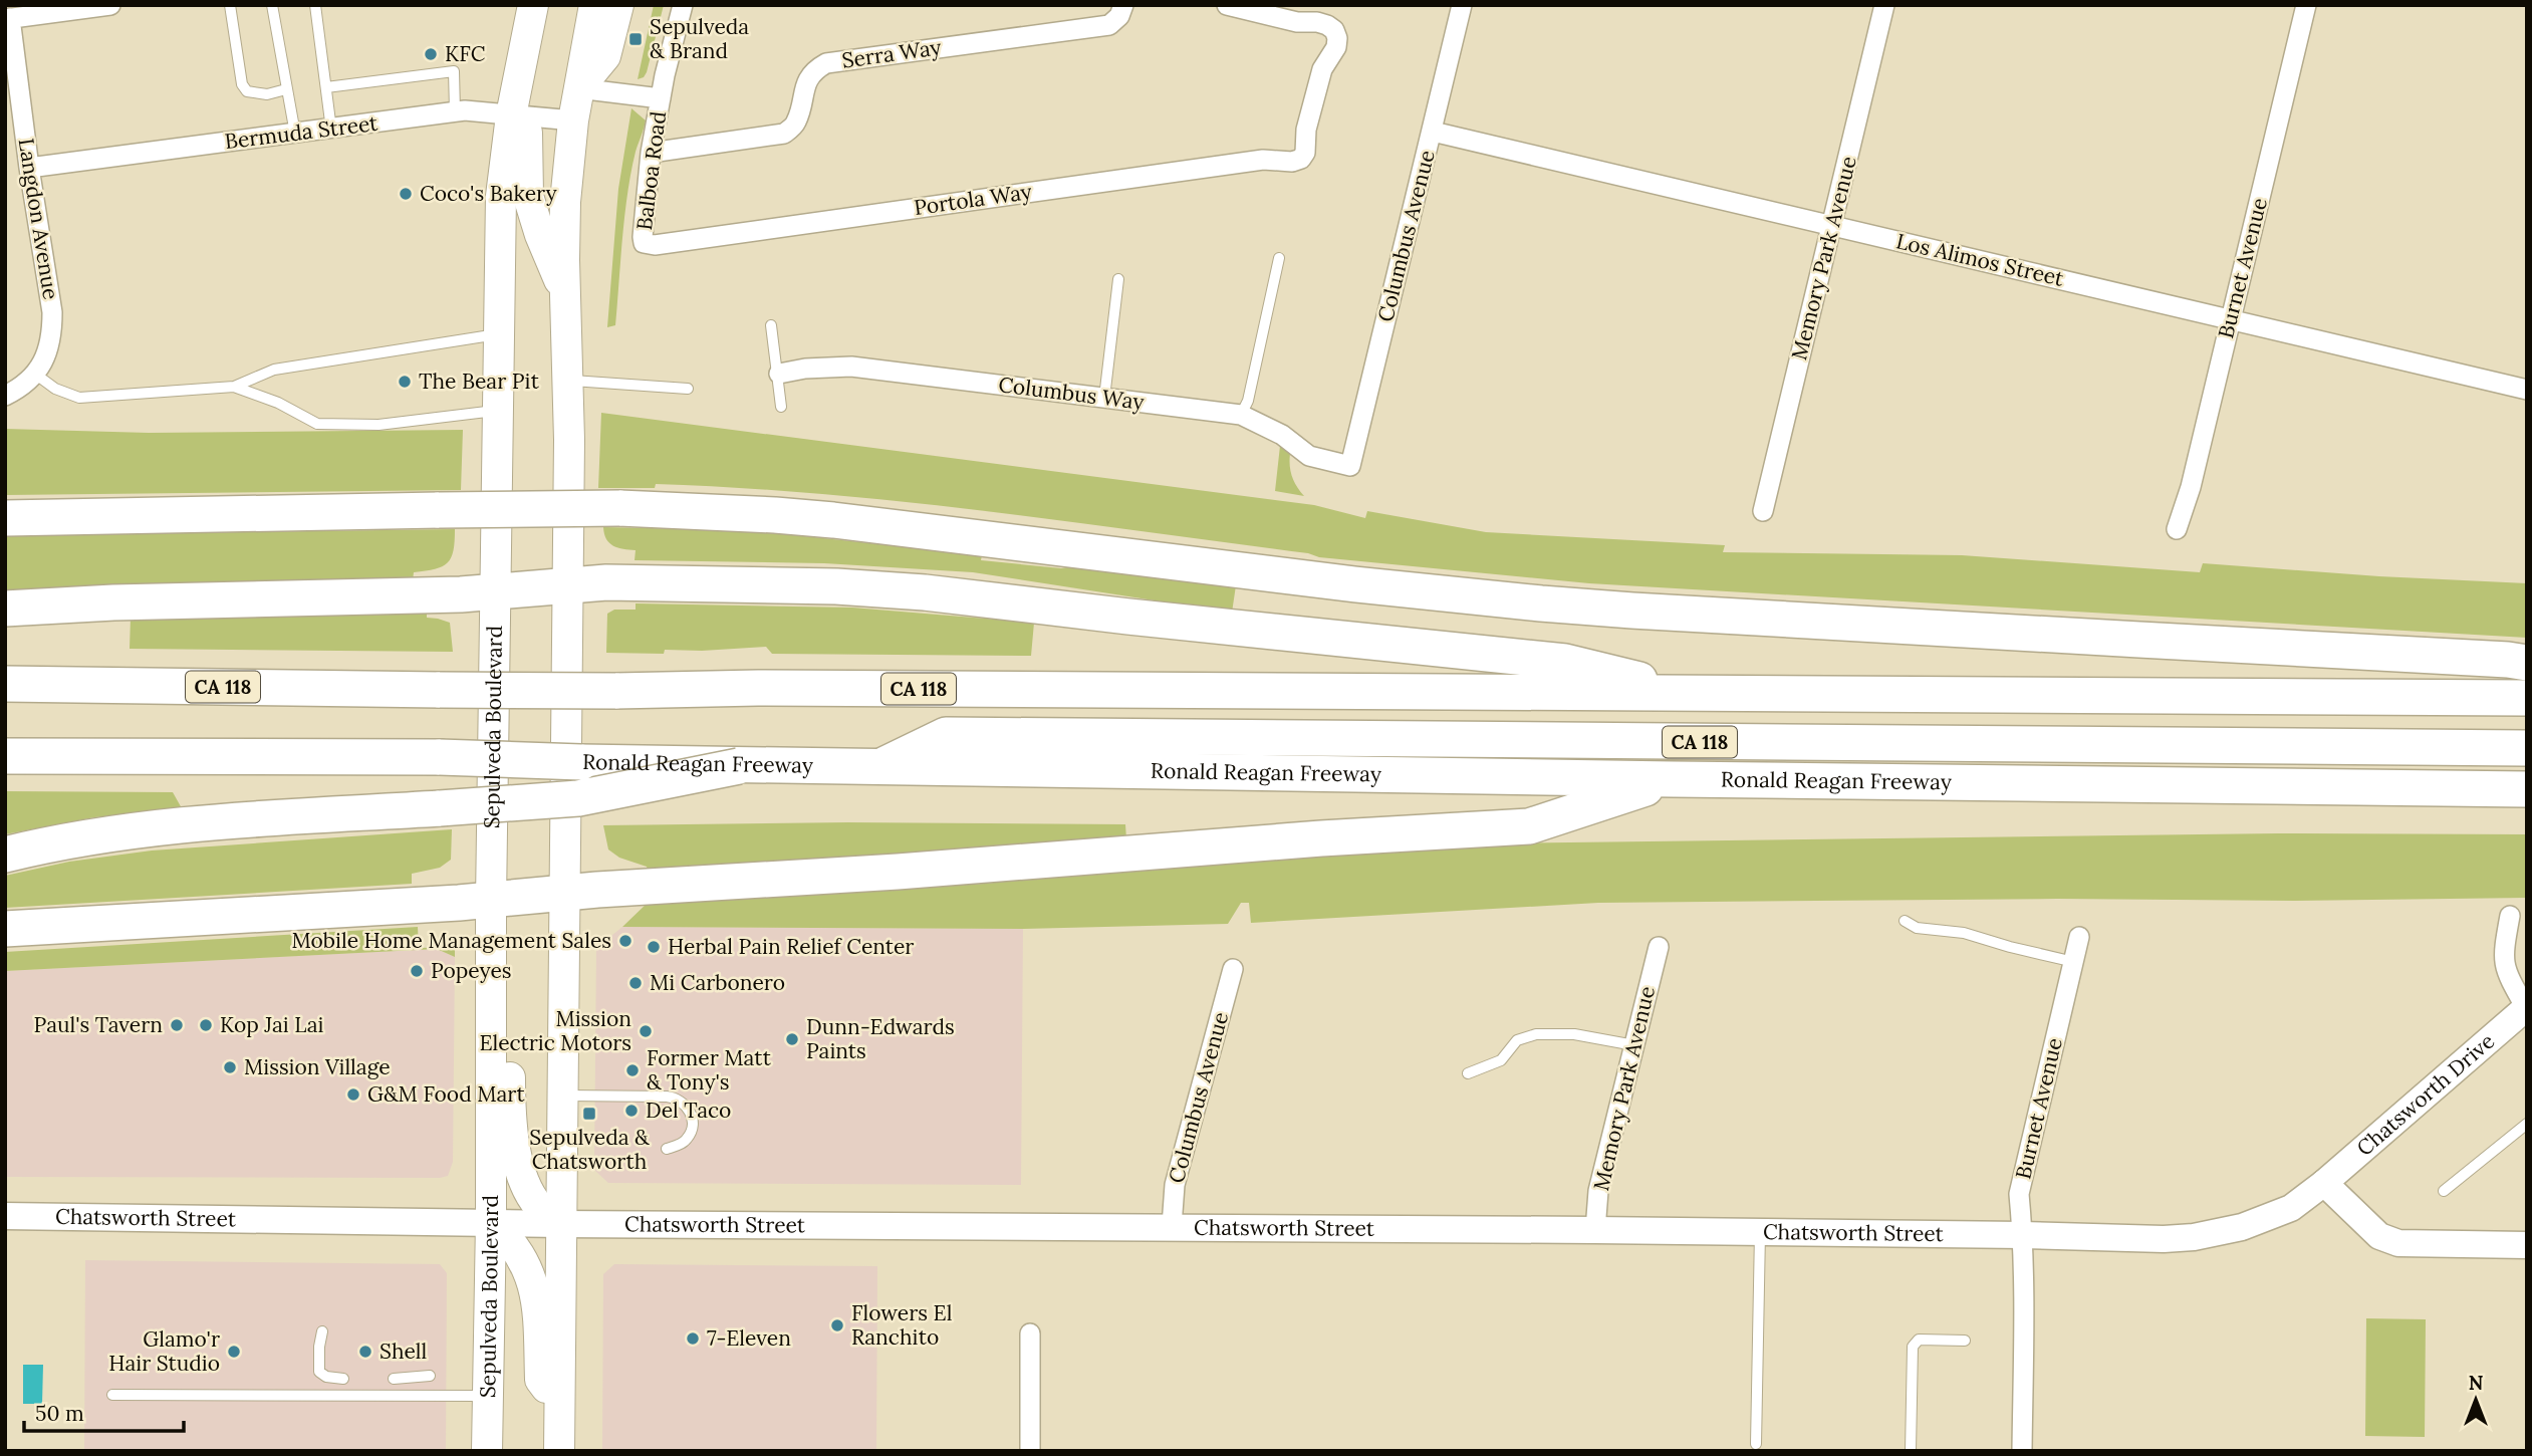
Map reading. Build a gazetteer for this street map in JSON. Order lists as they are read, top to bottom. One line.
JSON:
{"streets":{"highway":["CA 118","Ronald Reagan Freeway"],"main road":["Sepulveda Boulevard","Chatsworth Drive","Chatsworth Street"],"street":["Serra Way","Bermuda Street","Balboa Road","Portola Way","Langdon Avenue","Columbus Avenue","Memory Park Avenue","Los Alimos Street","Burnet Avenue","Columbus Way"]},"crossings":[["Serra Way","Balboa Road"],["Bermuda Street","Langdon Avenue"],["Bermuda Street","Sepulveda Boulevard"],["Balboa Road","Portola Way"],["Columbus Avenue","Los Alimos Street"],["Columbus Avenue","Columbus Way"],["Columbus Avenue","Chatsworth Street"],["Memory Park Avenue","Los Alimos Street"],["Memory Park Avenue","Chatsworth Street"],["Los Alimos Street","Burnet Avenue"],["Burnet Avenue","Chatsworth Street"],["CA 118","Ronald Reagan Freeway"],["Sepulveda Boulevard","Chatsworth Street"],["Chatsworth Drive","Chatsworth Street"]],"places":{"transit":["Sepulveda & Brand","Sepulveda & Chatsworth"],"other":["KFC","Coco's Bakery","The Bear Pit","Mobile Home Management Sales","Herbal Pain Relief Center","Popeyes","Mi Carbonero","Paul's Tavern","Kop Jai Lai","Mission Electric Motors","Dunn-Edwards Paints","Mission Village","Former Matt & Tony's","G&M Food Mart","Del Taco","Flowers El Ranchito","7-Eleven","Glamo'r Hair Studio","Shell"]},"scale_bar":"50 m","north":"top"}
